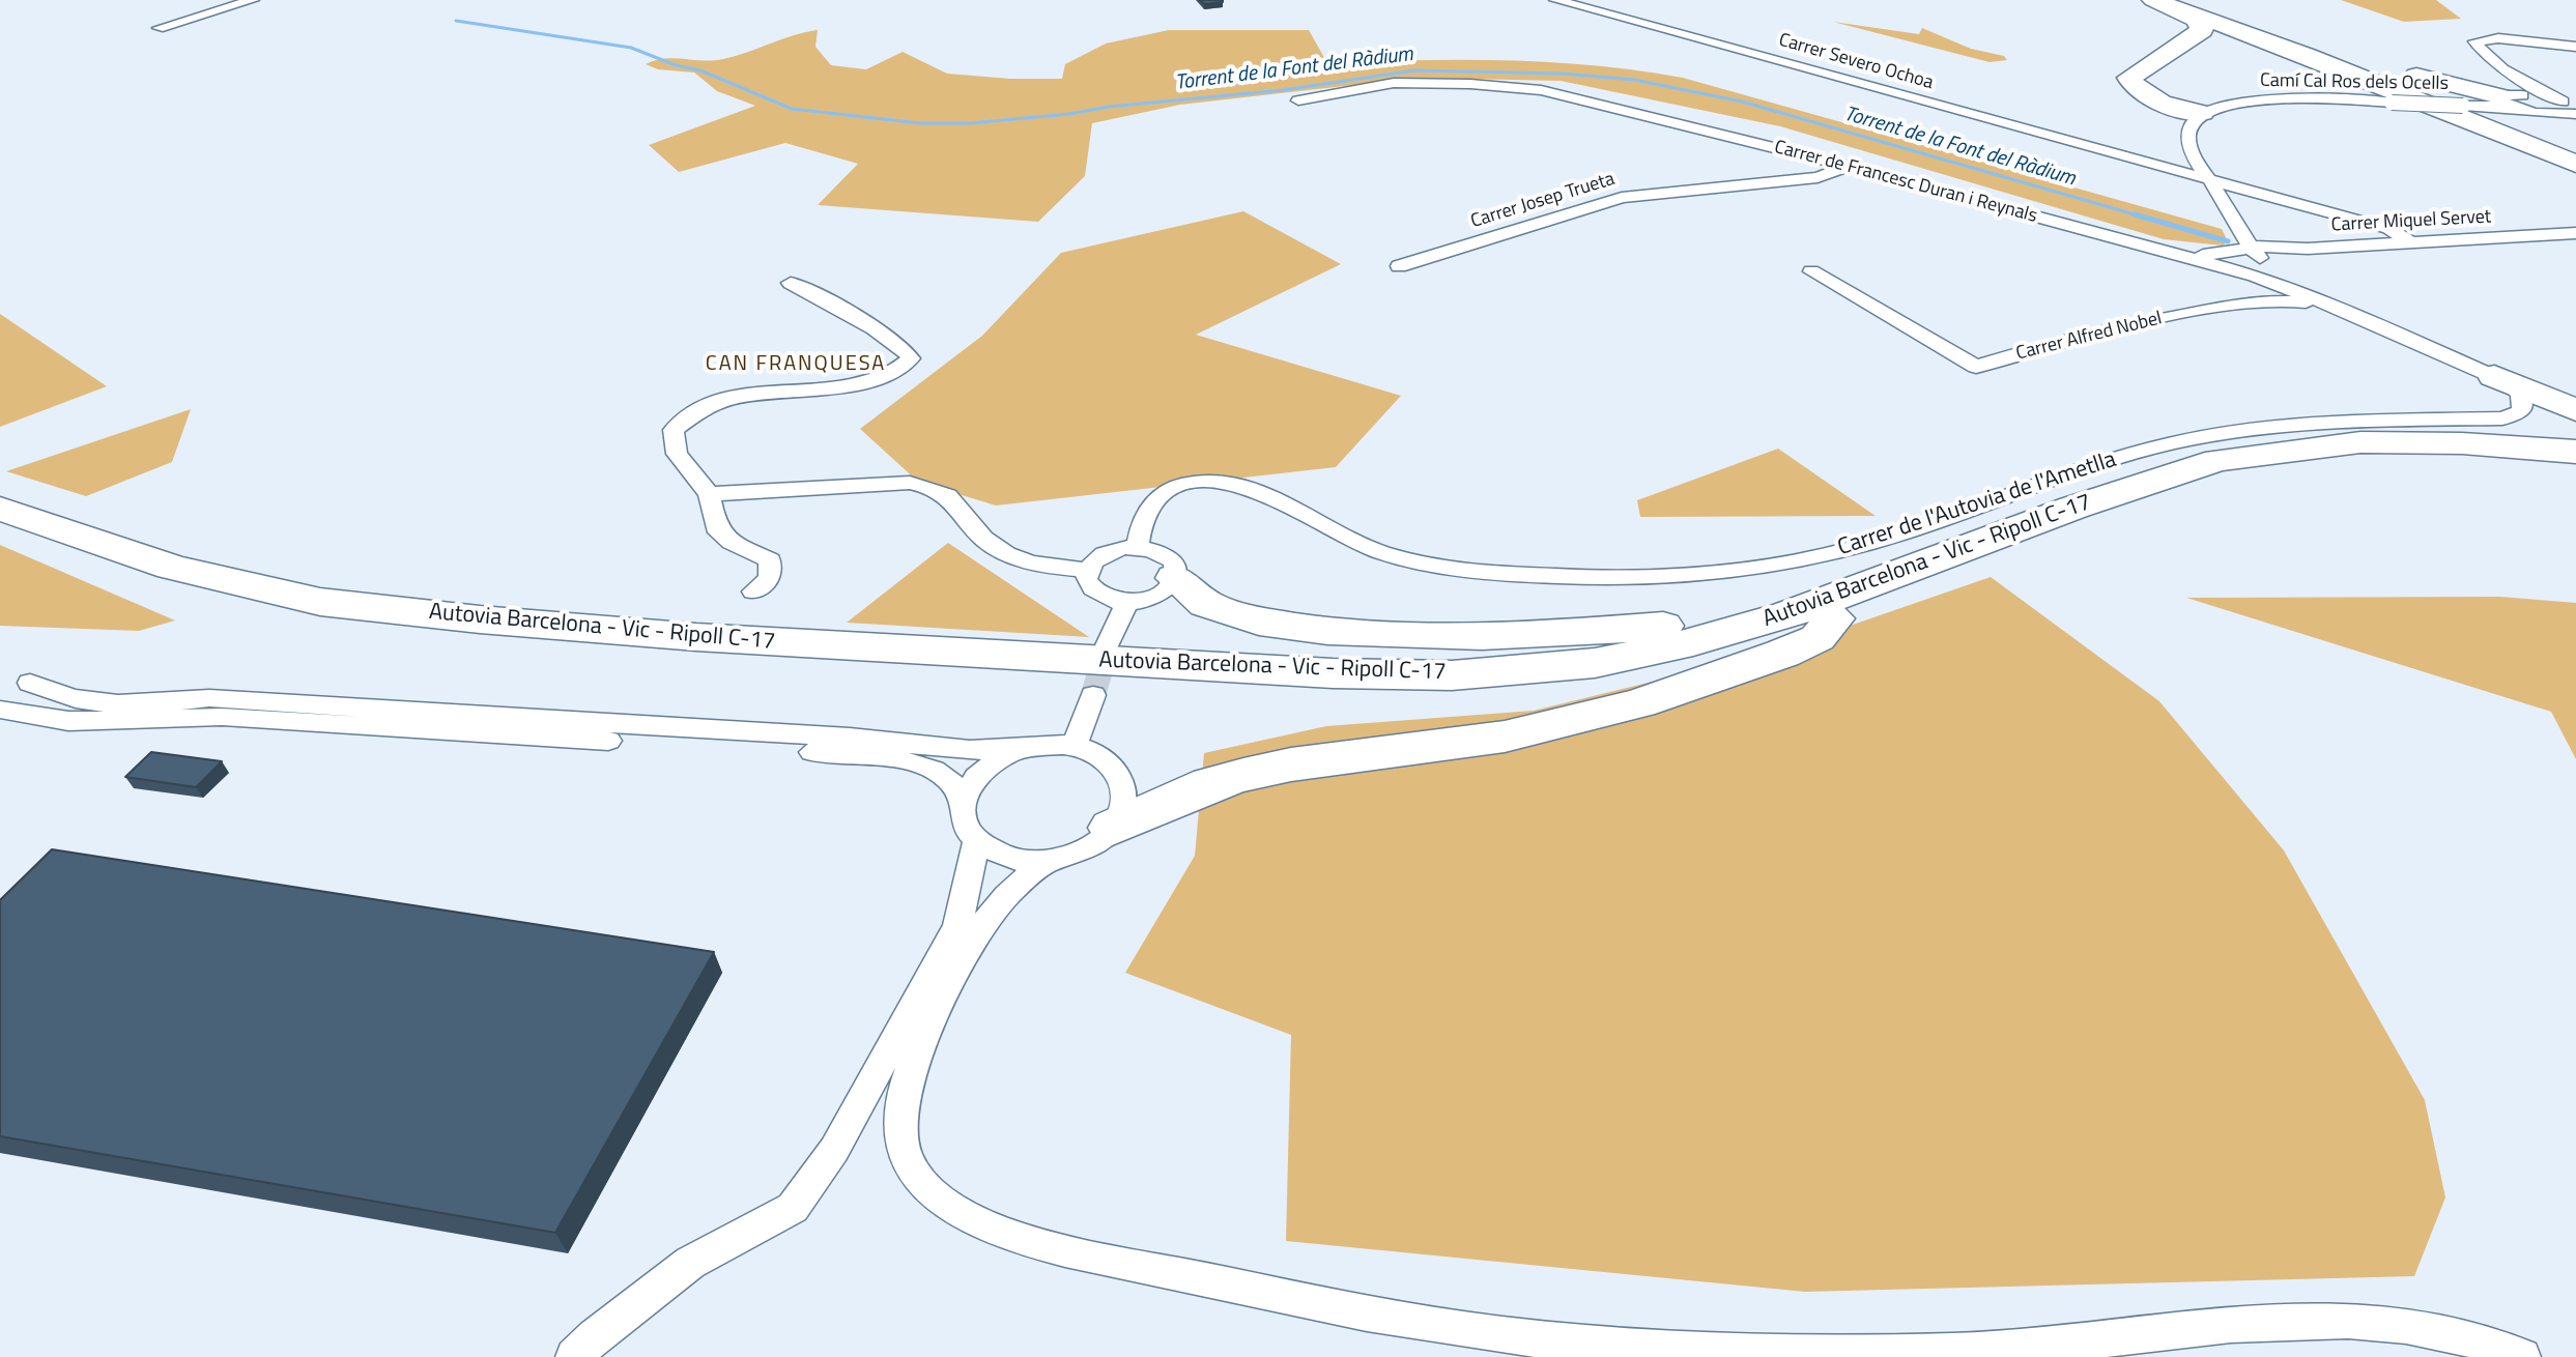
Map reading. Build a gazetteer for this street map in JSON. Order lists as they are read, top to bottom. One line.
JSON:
{"streets":{"highway":["Autovia Barcelona - Vic - Ripoll C-17"],"street":["Carrer Severo Ochoa","Camí Cal Ros dels Ocells","Carrer de Francesc Duran i Reynals","Carrer Josep Trueta","Carrer Miquel Servet","Carrer Alfred Nobel","Carrer de l'Autovia de l'Ametlla"]},"crossings":[["Carrer Severo Ochoa","Carrer Miquel Servet"],["Carrer de Francesc Duran i Reynals","Carrer Josep Trueta"],["Carrer de Francesc Duran i Reynals","Carrer Miquel Servet"]],"districts":["CAN FRANQUESA"],"water":["Torrent de la Font del Ràdium"]}
